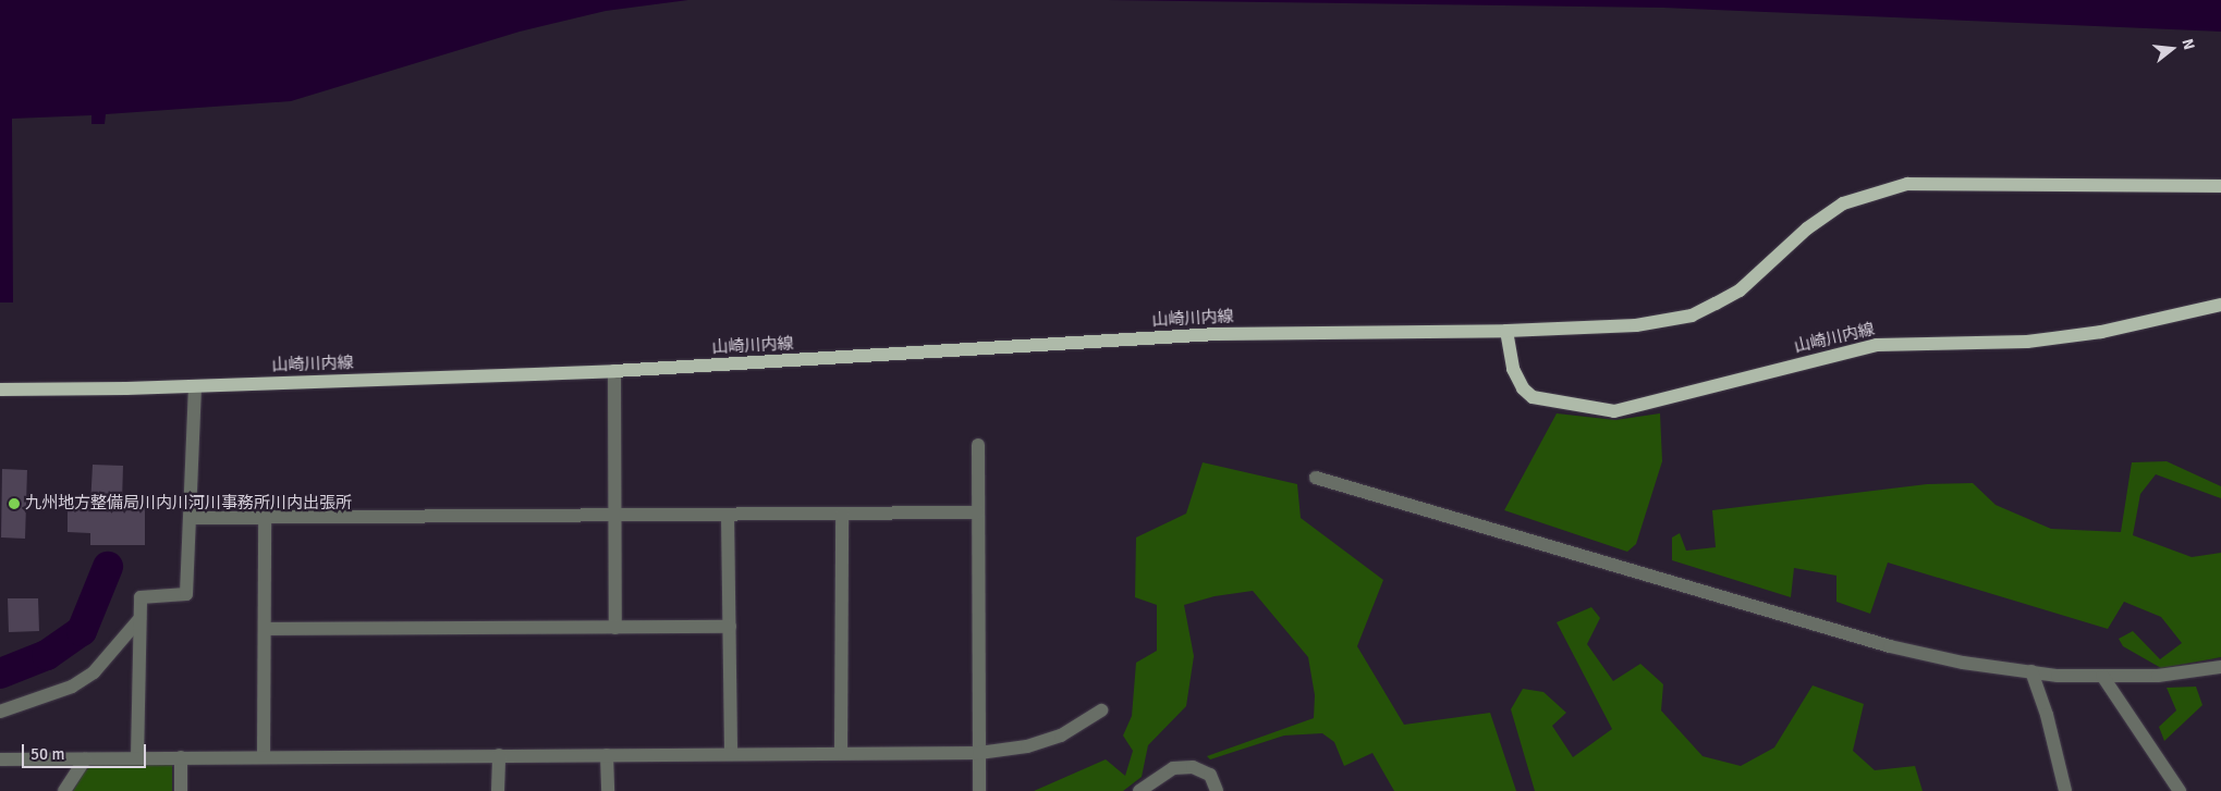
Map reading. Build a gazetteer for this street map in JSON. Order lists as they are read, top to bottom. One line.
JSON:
{"streets":{"main road":["山崎川内線"]},"places":["九州地方整備局川内川河川事務所川内出張所"],"scale_bar":"50 m","north":"right"}
